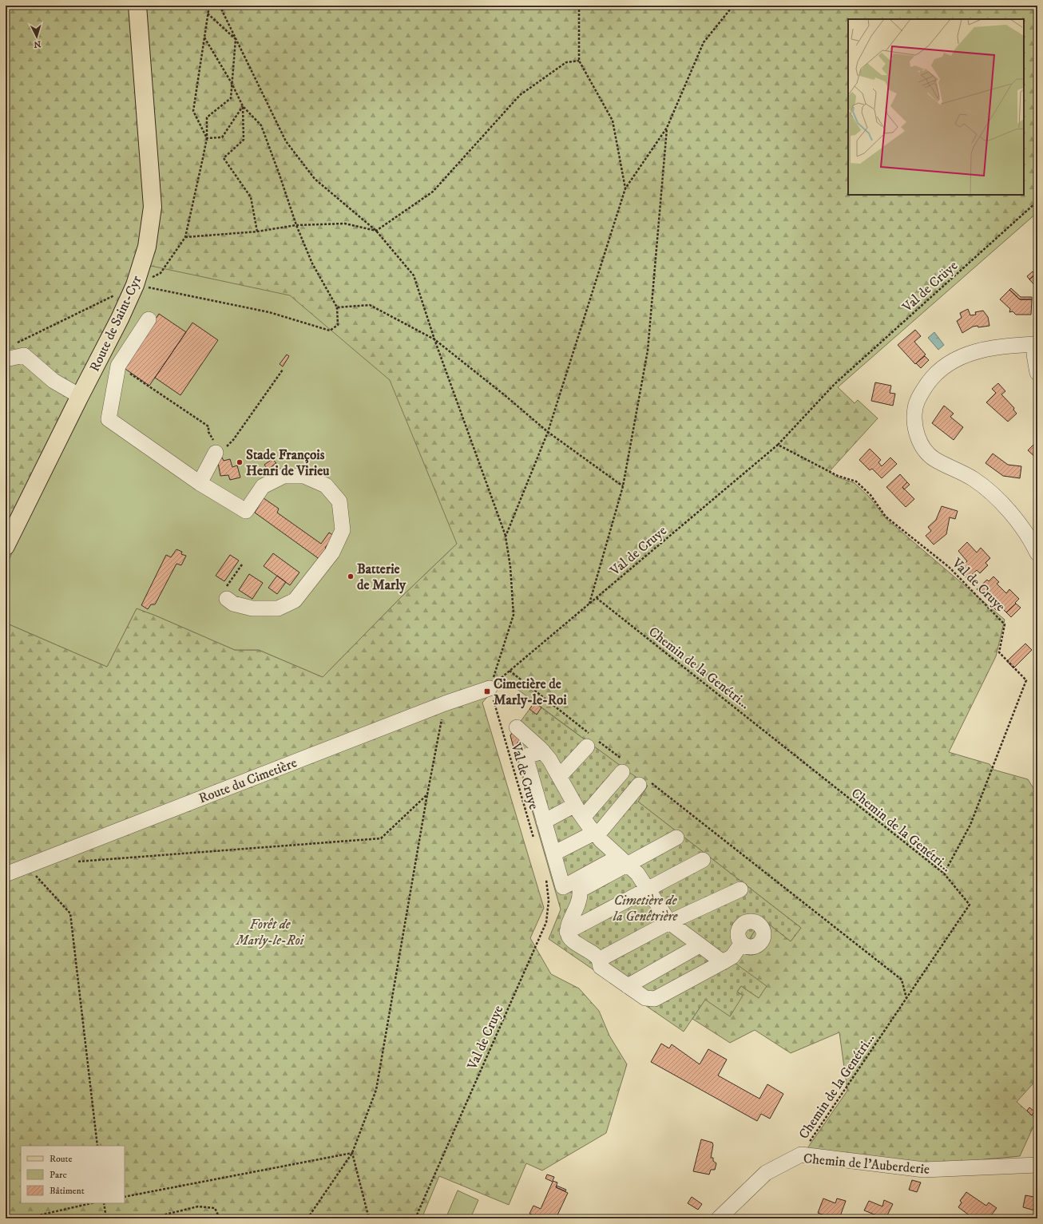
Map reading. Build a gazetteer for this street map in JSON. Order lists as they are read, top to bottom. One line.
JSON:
{"streets":{"main road":["Route de Saint-Cyr"],"street":["Route du Cimetière","Chemin de l'Auberderie"],"path":["Val de Crüye","Val de Cruye","Chemin de la Genétri..."]},"crossings":[["Val de Crüye","Val de Cruye"],["Val de Cruye","Chemin de la Genétri..."],["Val de Cruye","Route du Cimetière"],["Chemin de la Genétri...","Chemin de l'Auberderie"]],"parks":["Cimetière de la Genêtrière","Forêt de Marly-le-Roi"],"places":{"other":["Stade François Henri de Virieu","Batterie de Marly"],"transit":["Cimetière de Marly-le-Roi"]},"legend":["Route","Parc","Bâtiment"],"north":"bottom"}
